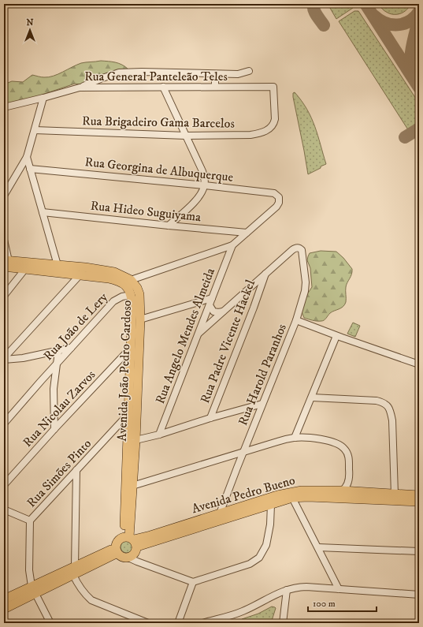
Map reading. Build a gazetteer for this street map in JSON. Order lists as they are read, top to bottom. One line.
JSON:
{"streets":{"main road":["Avenida João Pedro Cardoso","Avenida Pedro Bueno"],"street":["Rua General Panteleão Teles","Rua Brigadeiro Gama Barcelos","Rua Georgina de Albuquerque","Rua Hideo Suguiyama","Rua João de Lery","Rua Angelo Mendes Almeida","Rua Padre Vicente Hackel","Rua Harold Paranhos","Rua Nicolau Zarvos","Rua Simões Pinto"]},"crossings":[["Rua General Panteleão Teles","Rua Brigadeiro Gama Barcelos"],["Rua Georgina de Albuquerque","Rua Hideo Suguiyama"],["Rua João de Lery","Avenida João Pedro Cardoso"],["Rua Padre Vicente Hackel","Rua Harold Paranhos"],["Avenida João Pedro Cardoso","Rua Nicolau Zarvos"],["Avenida João Pedro Cardoso","Rua Simões Pinto"],["Avenida João Pedro Cardoso","Avenida Pedro Bueno"],["Rua Harold Paranhos","Avenida Pedro Bueno"]],"scale_bar":"100 m","north":"top"}
